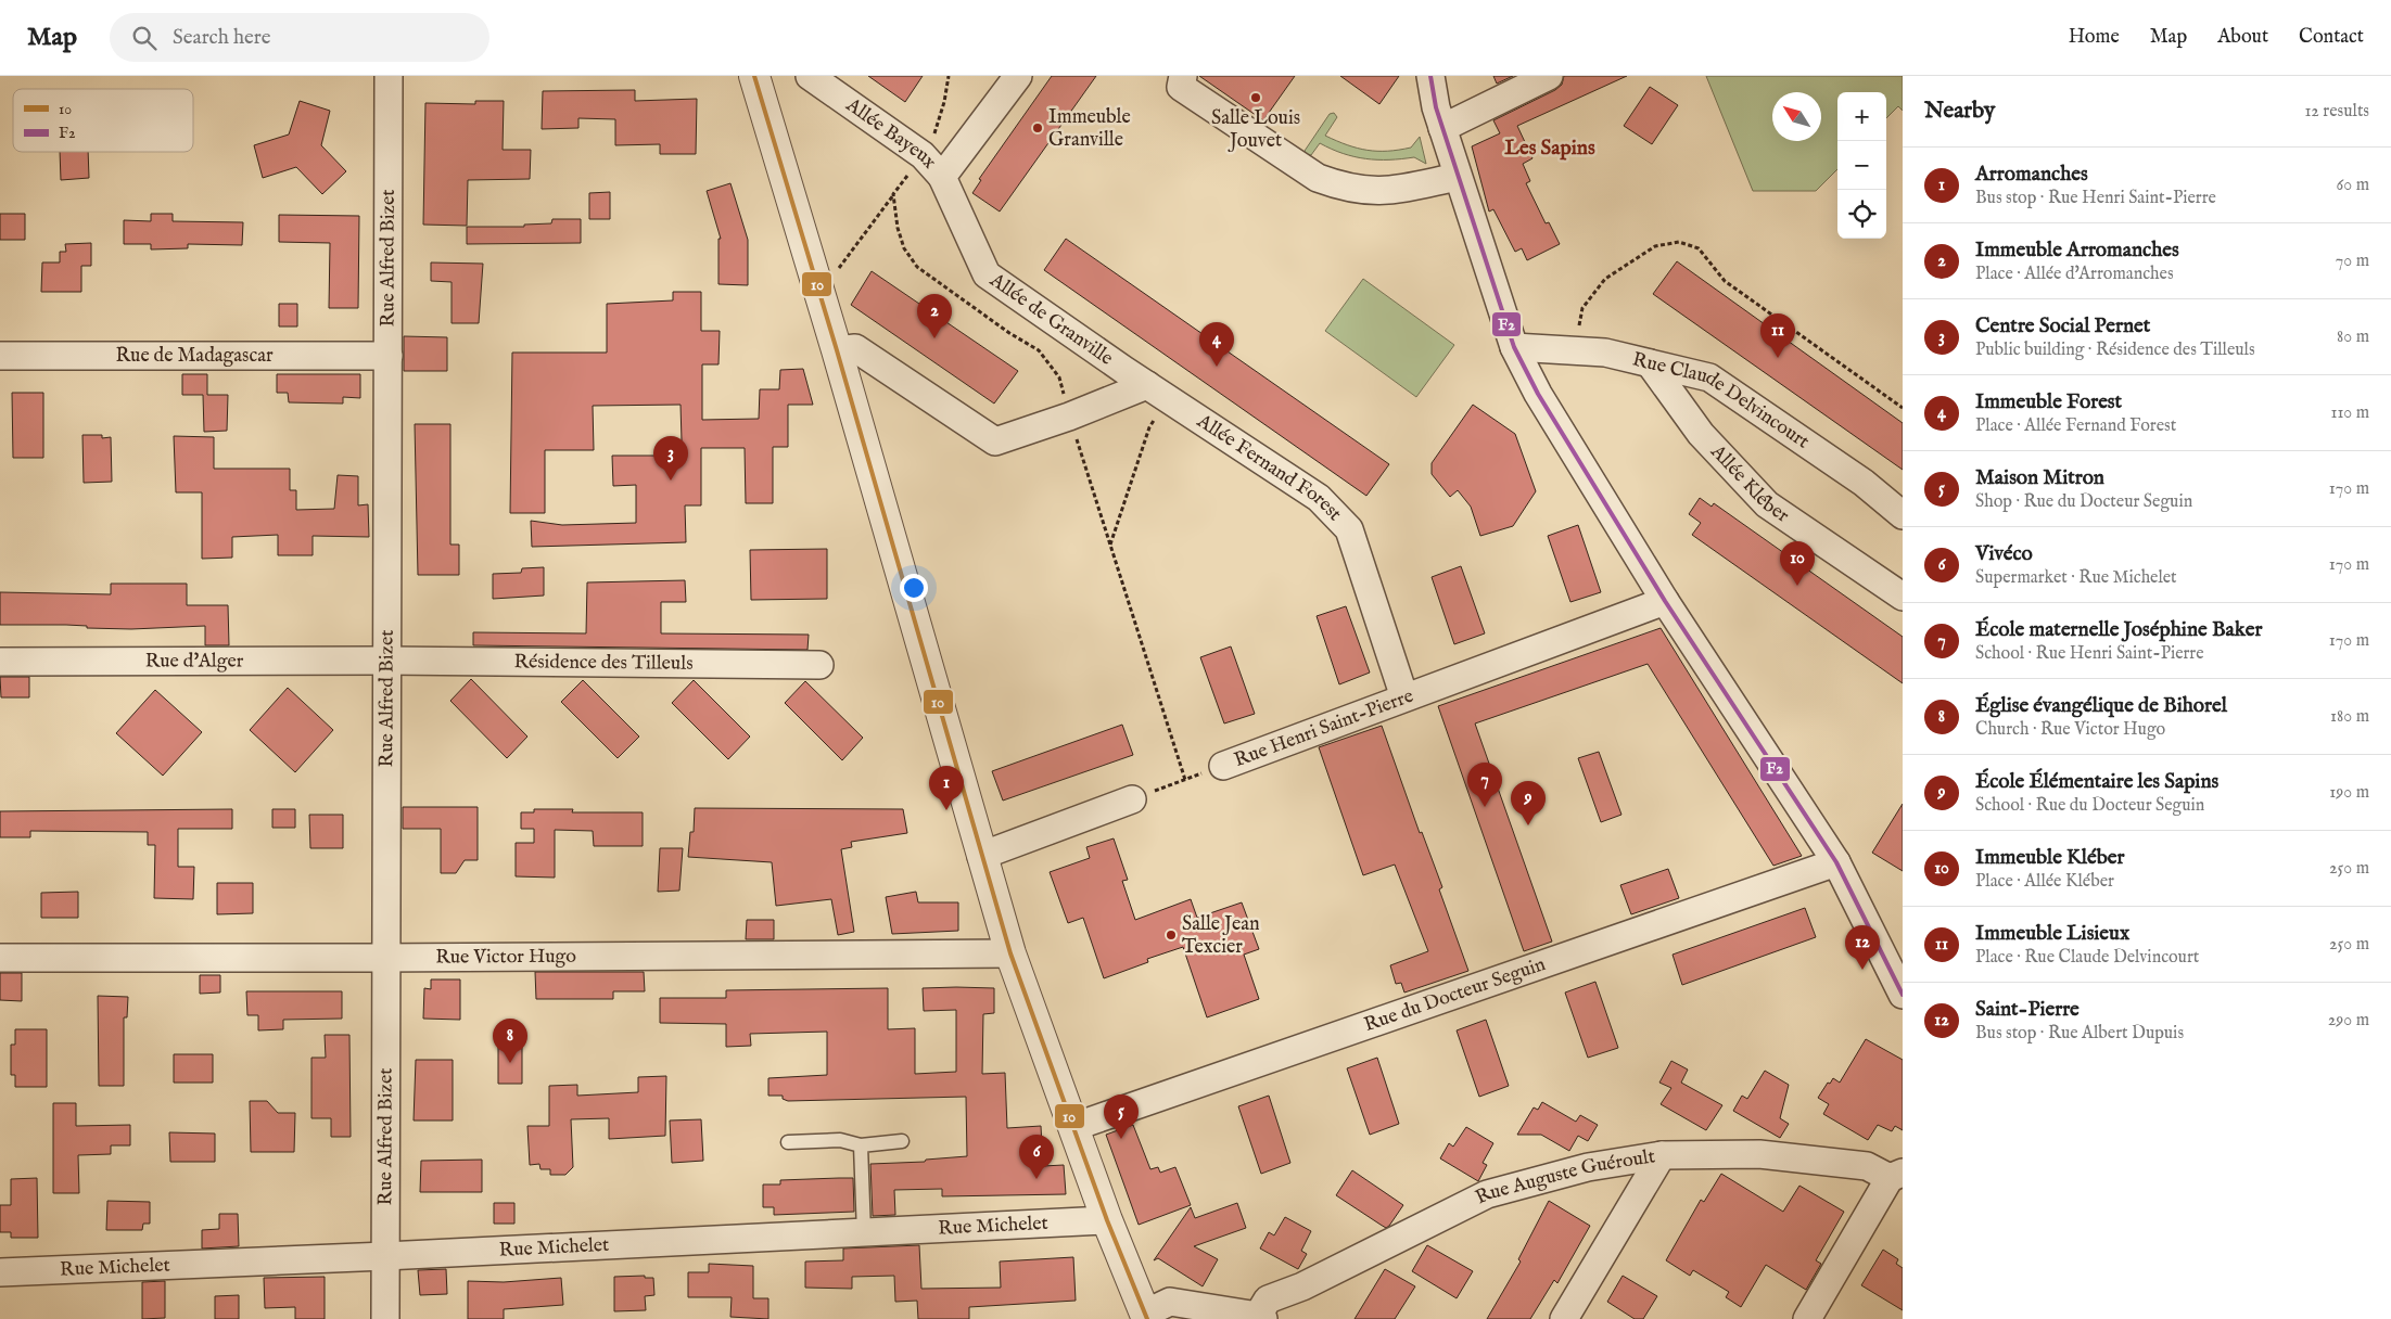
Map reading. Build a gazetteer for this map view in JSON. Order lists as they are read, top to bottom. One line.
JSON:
{"streets":{"street":["Allée Bayeux","Rue Alfred Bizet","Allée de Granville","Rue de Madagascar","Rue Claude Delvincourt","Allée Fernand Forest","Allée Kléber","Rue d'Alger","Résidence des Tilleuls","Rue Henri Saint-Pierre","Rue Victor Hugo","Rue du Docteur Seguin","Rue Auguste Guéroult","Rue Michelet"]},"crossings":[["Allée Bayeux","Allée de Granville"],["Rue Alfred Bizet","Rue de Madagascar"],["Rue Alfred Bizet","Rue d'Alger"],["Rue Alfred Bizet","Résidence des Tilleuls"],["Rue Alfred Bizet","Rue Victor Hugo"],["Rue Alfred Bizet","Rue Michelet"],["Allée de Granville","Allée Fernand Forest"],["Rue Claude Delvincourt","Allée Kléber"],["Allée Fernand Forest","Rue Henri Saint-Pierre"],["Rue d'Alger","Résidence des Tilleuls"]],"districts":["Les Sapins"],"places":["Salle Louis Jouvet","Immeuble Granville","Salle Jean Texcier"],"lines":["transit line 10","transit line F2"],"legend":["10","F2"],"north":"top left","page":{"header":"Map","search":"Search here","nav":["Home","Map","About","Contact"],"heading":["Nearby","12 results"],"map_buttons":["+","−"],"list":[{"mark":"1","name":"Arromanches","note":"Bus stop · Rue Henri Saint-Pierre","value":"60 m"},{"mark":"2","name":"Immeuble Arromanches","note":"Place · Allée d'Arromanches","value":"70 m"},{"mark":"3","name":"Centre Social Pernet","note":"Public building · Résidence des Tilleuls","value":"80 m"},{"mark":"4","name":"Immeuble Forest","note":"Place · Allée Fernand Forest","value":"110 m"},{"mark":"5","name":"Maison Mitron","note":"Shop · Rue du Docteur Seguin","value":"170 m"},{"mark":"6","name":"Vivéco","note":"Supermarket · Rue Michelet","value":"170 m"},{"mark":"7","name":"École maternelle Joséphine Baker","note":"School · Rue Henri Saint-Pierre","value":"170 m"},{"mark":"8","name":"Église évangélique de Bihorel","note":"Church · Rue Victor Hugo","value":"180 m"},{"mark":"9","name":"École Élémentaire les Sapins","note":"School · Rue du Docteur Seguin","value":"190 m"},{"mark":"10","name":"Immeuble Kléber","note":"Place · Allée Kléber","value":"250 m"},{"mark":"11","name":"Immeuble Lisieux","note":"Place · Rue Claude Delvincourt","value":"250 m"},{"mark":"12","name":"Saint-Pierre","note":"Bus stop · Rue Albert Dupuis","value":"290 m"}],"pins":["2","11","4","3","10","7","1","9","12","8","5","6"]}}
